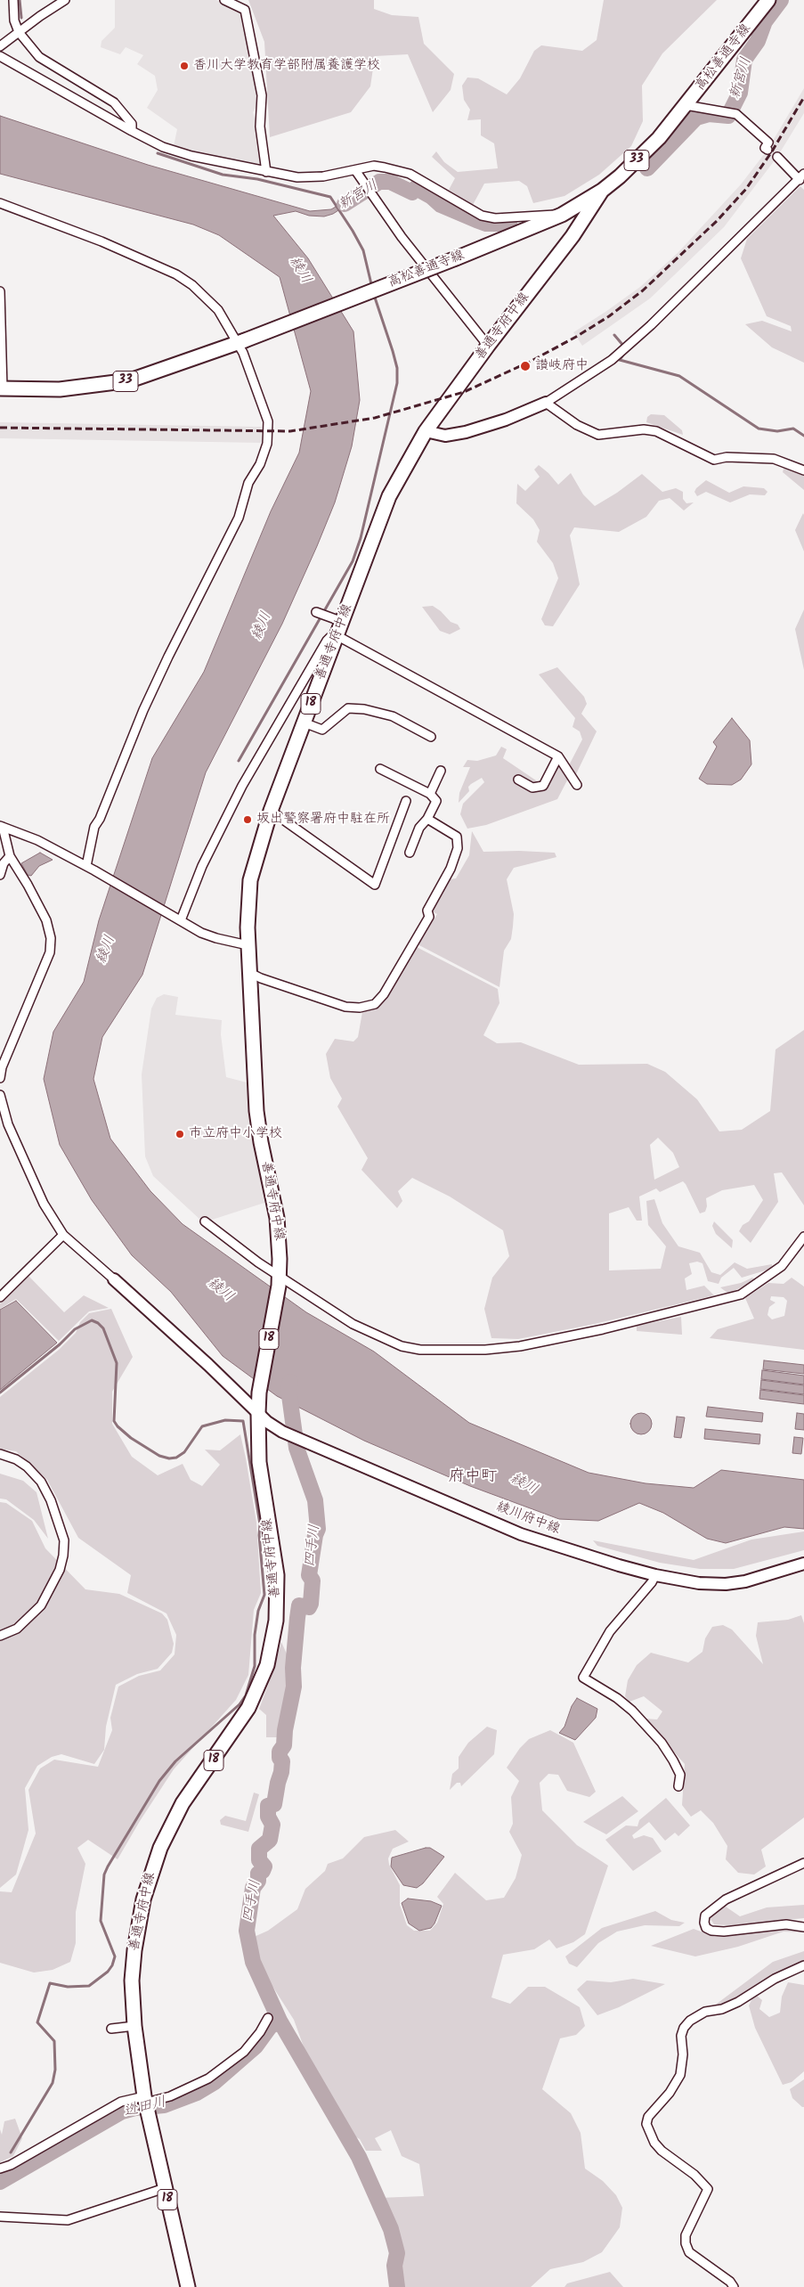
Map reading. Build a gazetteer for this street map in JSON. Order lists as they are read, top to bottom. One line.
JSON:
{"streets":{"main road":["高松善通寺線","33","善通寺府中線","18","綾川府中線"]},"crossings":[["高松善通寺線","善通寺府中線"],["善通寺府中線","綾川府中線"]],"districts":["府中町"],"water":["新宮川","綾川","四手川","迯田川"],"places":["香川大学教育学部附属養護学校","讃岐府中","坂出警察署府中駐在所","市立府中小学校"]}
